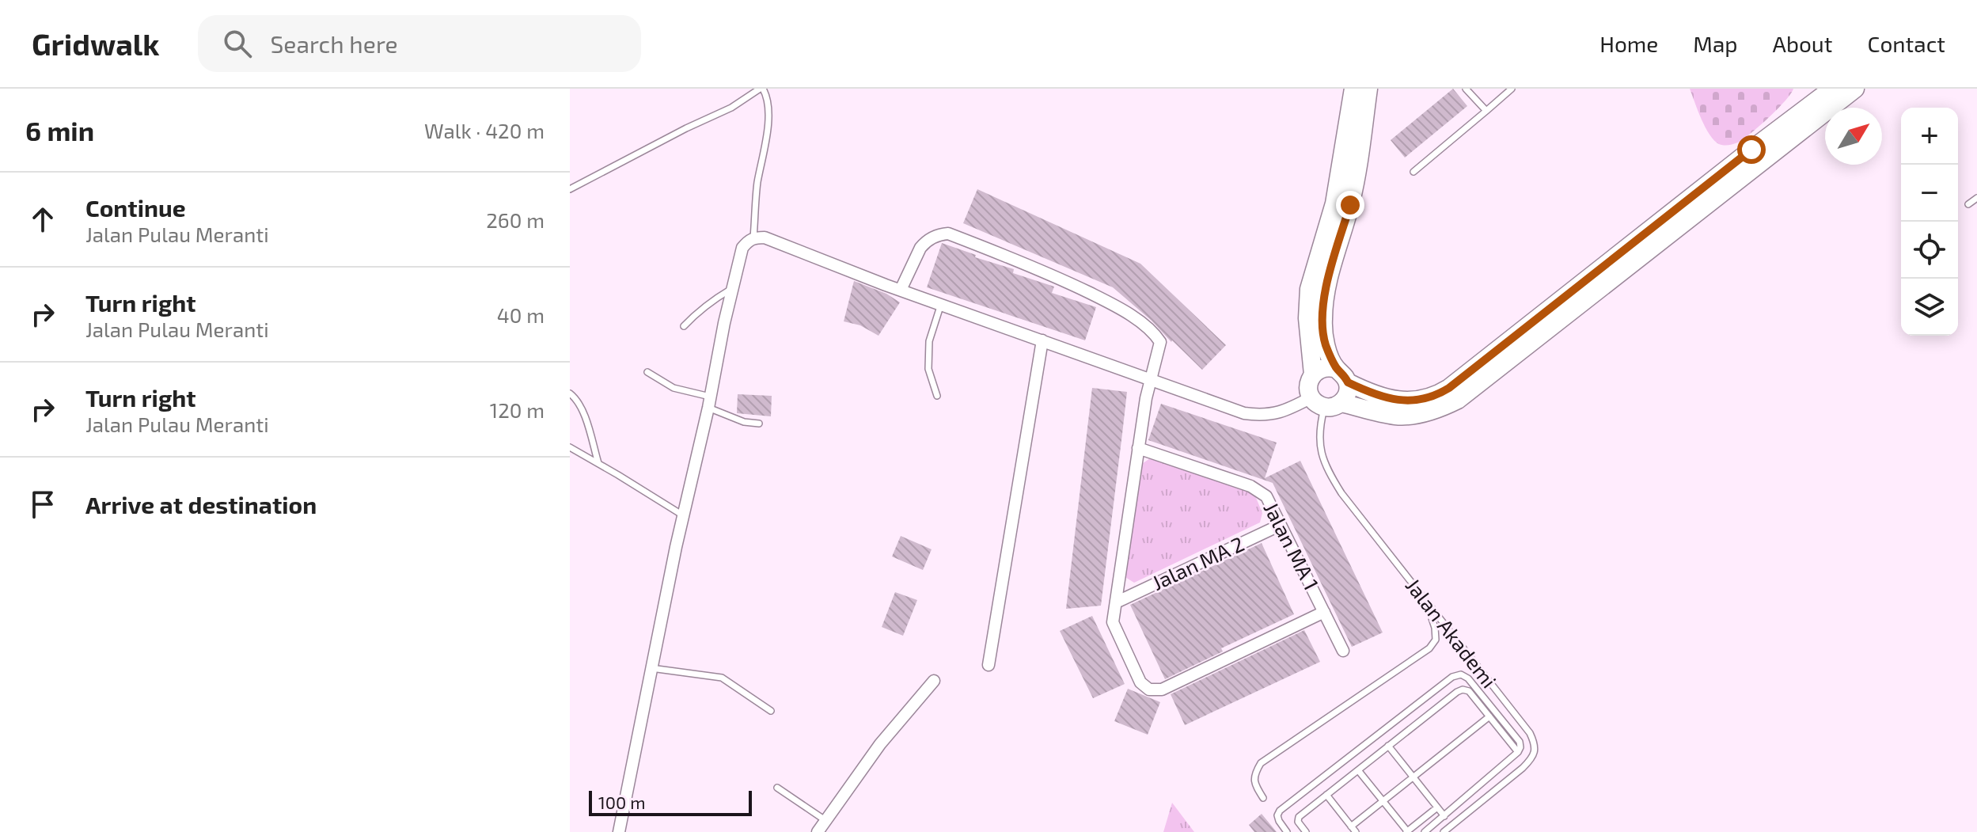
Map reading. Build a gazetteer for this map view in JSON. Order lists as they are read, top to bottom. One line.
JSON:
{"streets":{"street":["Jalan MA 1","Jalan MA 2"],"lane":["Jalan Akademi"]},"crossings":[["Jalan MA 1","Jalan MA 2"]],"scale_bar":"100 m","north":"top right","page":{"header":"Gridwalk","search":"Search here","nav":["Home","Map","About","Contact"],"heading":["6 min","Walk · 420 m"],"map_buttons":["+","−"],"list":[["Continue","Jalan Pulau Meranti","260 m"],["Turn right","Jalan Pulau Meranti","40 m"],["Turn right","Jalan Pulau Meranti","120 m"],"Arrive at destination"],"scale":"100 m"}}
